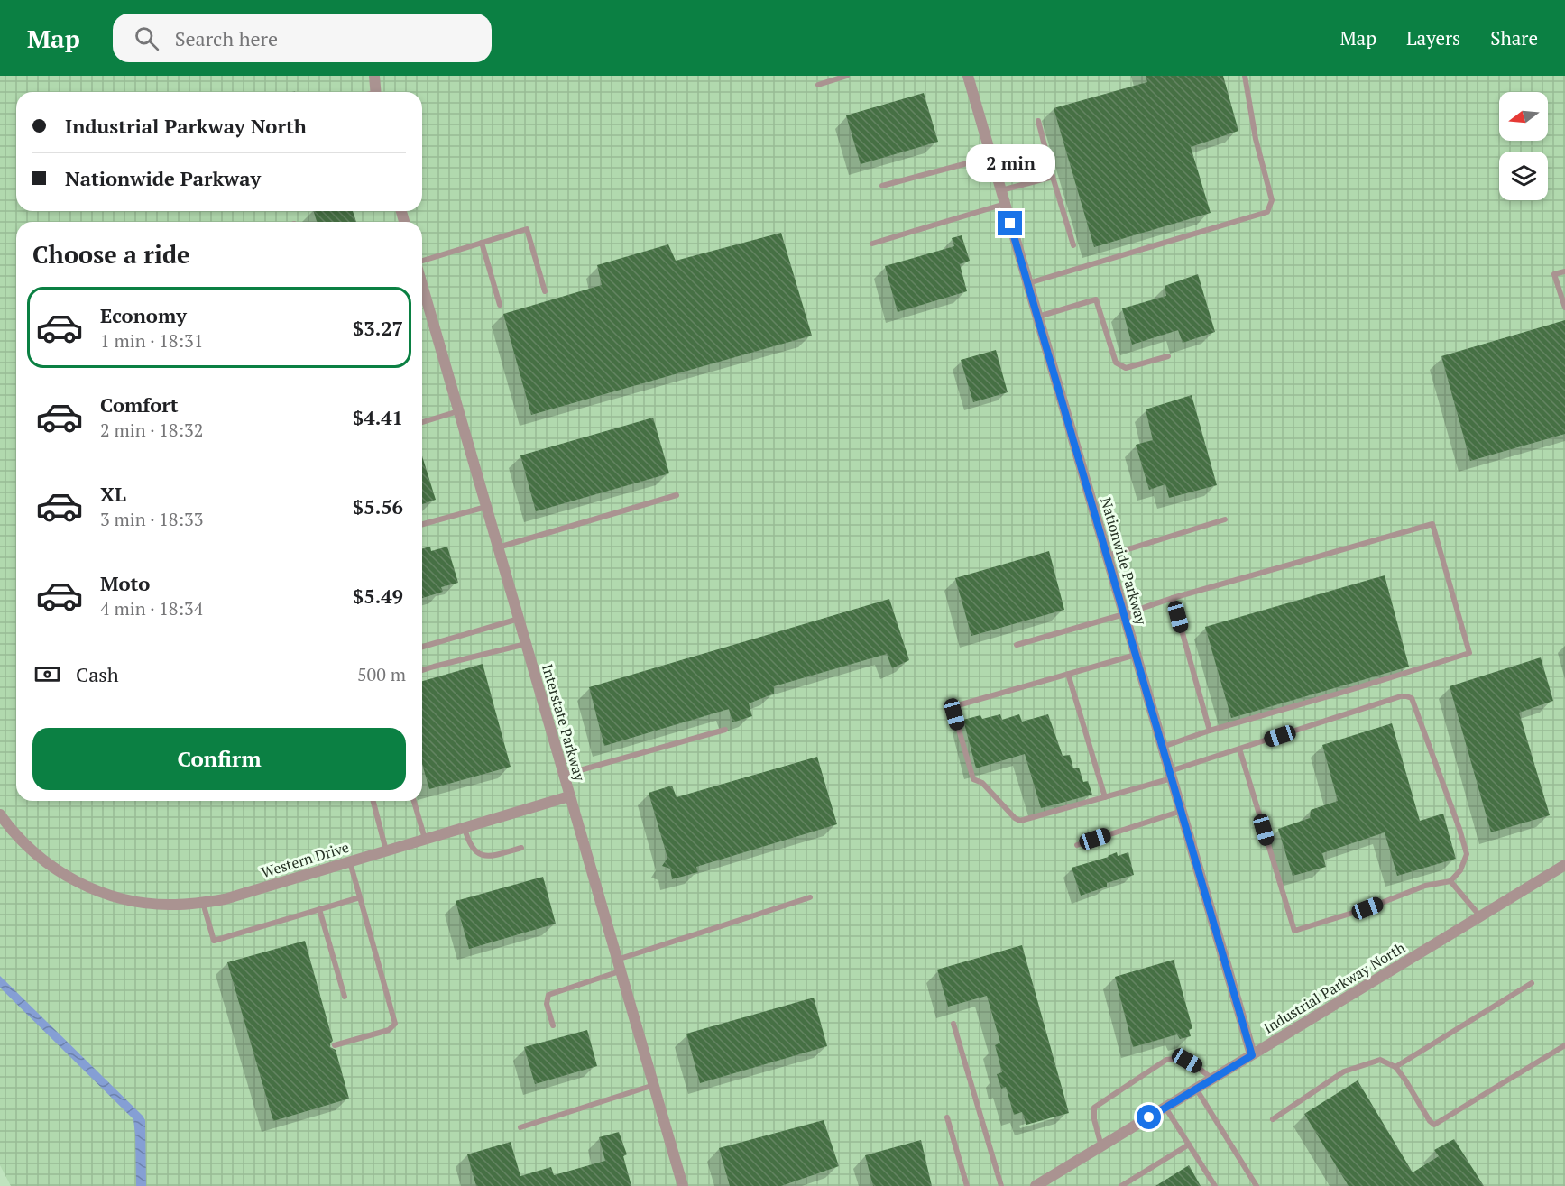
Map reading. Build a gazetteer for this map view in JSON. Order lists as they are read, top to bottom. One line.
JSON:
{"streets":{"street":["Nationwide Parkway","Interstate Parkway","Western Drive","Industrial Parkway North"]},"crossings":[["Nationwide Parkway","Industrial Parkway North"],["Interstate Parkway","Western Drive"]],"north":"left","page":{"header":"Map","search":"Search here","nav":["Map","Layers","Share"],"banner":["Industrial Parkway North","Nationwide Parkway"],"bubble":"2 min","heading":"Choose a ride","list":[{"name":"Economy","note":"1 min · 18:31","value":"$3.27"},{"name":"Comfort","note":"2 min · 18:32","value":"$4.41"},{"name":"XL","note":"3 min · 18:33","value":"$5.56"},{"name":"Moto","note":"4 min · 18:34","value":"$5.49"}],"pay":["Cash","500 m"],"buttons":"Confirm"}}
